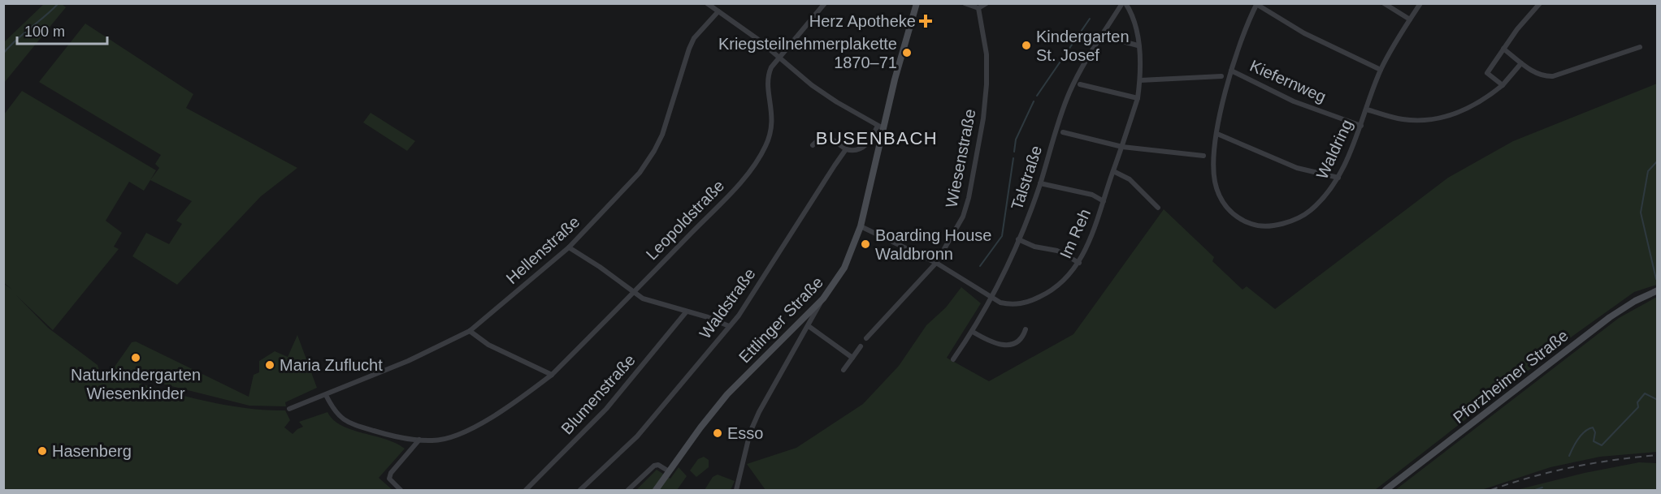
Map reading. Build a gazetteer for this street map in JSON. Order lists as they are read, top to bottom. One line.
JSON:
{"streets":{"main road":["Ettlinger Straße","Pforzheimer Straße"],"street":["Kiefernweg","Waldring","Wiesenstraße","Talstraße","Leopoldstraße","Im Reh","Hellenstraße","Waldstraße","Blumenstraße"]},"crossings":[["Kiefernweg","Waldring"],["Wiesenstraße","Im Reh"],["Talstraße","Im Reh"],["Leopoldstraße","Hellenstraße"],["Im Reh","Ettlinger Straße"]],"districts":["BUSENBACH"],"places":{"health":["Herz Apotheke"],"other":["Kindergarten St. Josef","Kriegsteilnehmerplakette 1870–71","Boarding House Waldbronn","Naturkindergarten Wiesenkinder","Maria Zuflucht","Esso","Hasenberg"]},"scale_bar":"100 m"}
